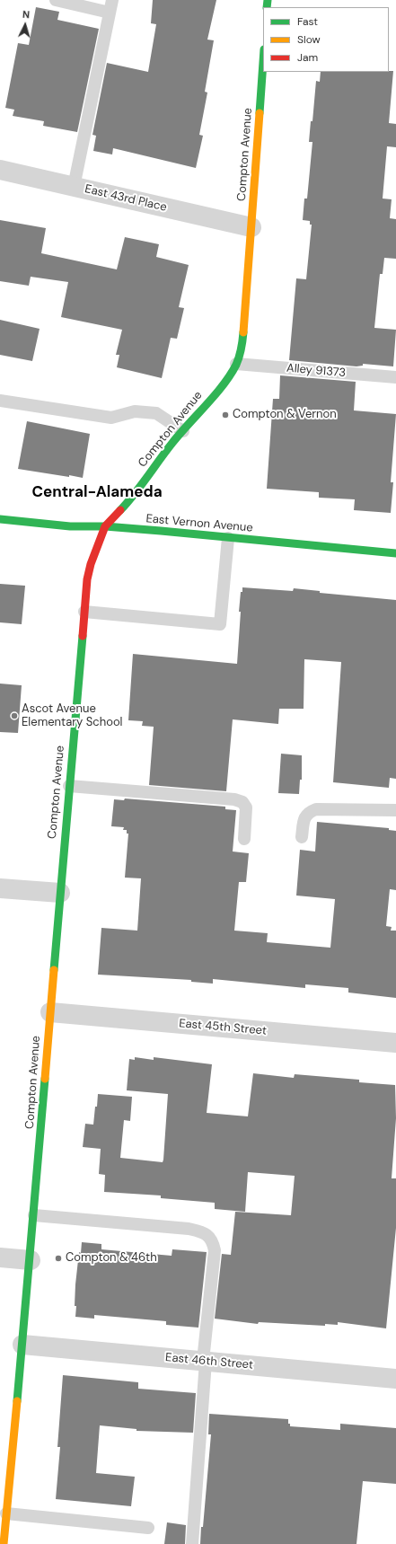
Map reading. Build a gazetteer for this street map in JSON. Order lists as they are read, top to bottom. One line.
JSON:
{"streets":{"main road":["Compton Avenue","East Vernon Avenue"],"street":["East 43rd Place","East 45th Street","East 46th Street"],"lane":["Alley 91373"]},"crossings":[["Compton Avenue","East 43rd Place"],["Compton Avenue","Alley 91373"],["Compton Avenue","East Vernon Avenue"],["Compton Avenue","East 45th Street"],["Compton Avenue","East 46th Street"]],"districts":["Central-Alameda"],"places":["Compton & Vernon","Ascot Avenue Elementary School","Compton & 46th"],"legend":["Fast","Slow","Jam"],"north":"top"}
